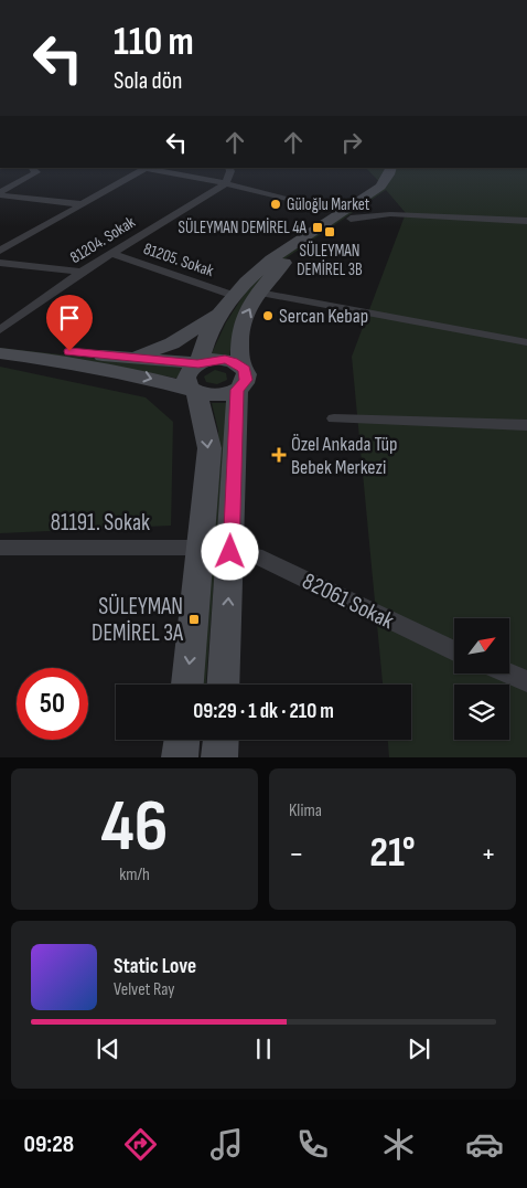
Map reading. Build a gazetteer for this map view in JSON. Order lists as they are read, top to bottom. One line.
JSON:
{"streets":{"street":["81204. Sokak","81205. Sokak","81191. Sokak","82061 Sokak"]},"crossings":[["81204. Sokak","81205. Sokak"]],"places":{"other":["Güloğlu Market","Sercan Kebap"],"transit":["SÜLEYMAN DEMİREL 4A","SÜLEYMAN DEMİREL 3B","SÜLEYMAN DEMİREL 3A"],"health":["Özel Ankada Tüp Bebek Merkezi"]},"north":"top right","page":{"turn":["110 m","Sola dön"],"limit":"50","trip":"09:29 · 1 dk · 210 m","tile":[["46","km/h"],"Klima"],"heat":["−","21°","+"],"song":["Static Love","Velvet Ray"],"tabs":"09:28"}}
